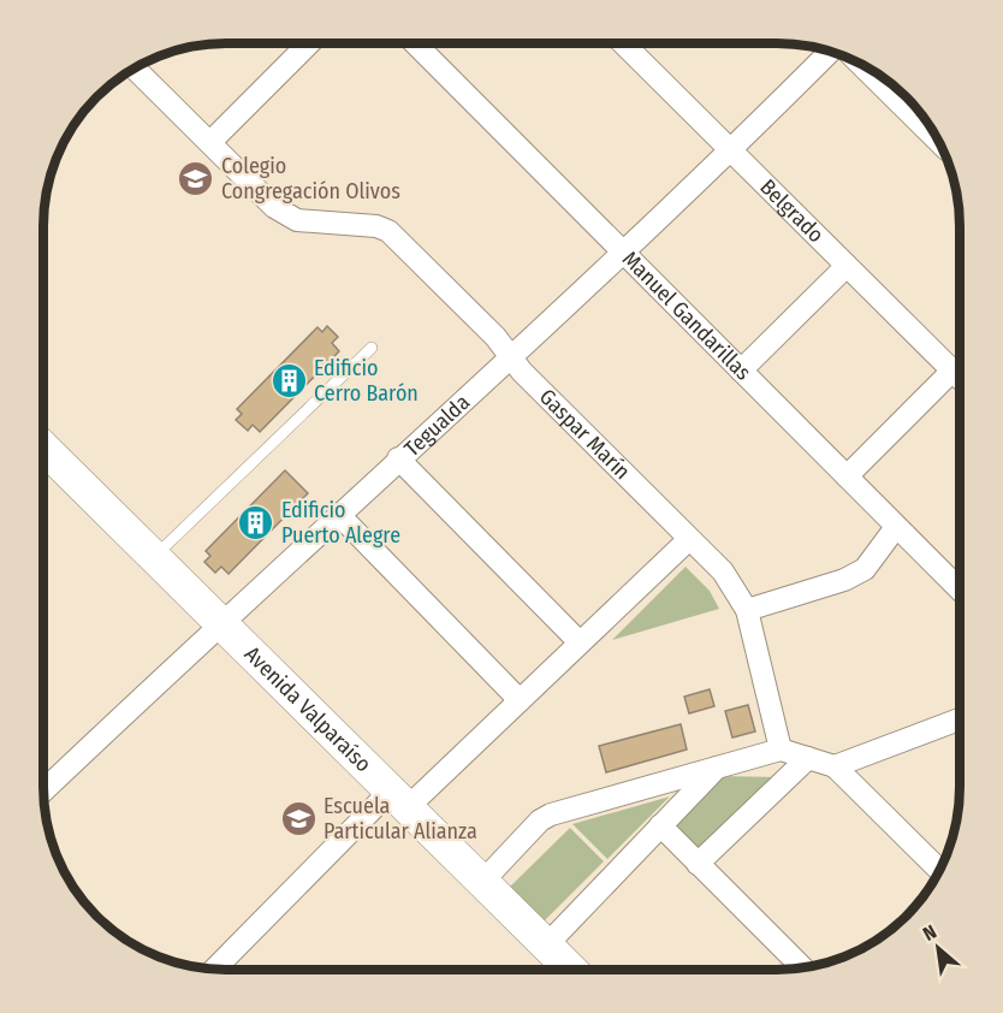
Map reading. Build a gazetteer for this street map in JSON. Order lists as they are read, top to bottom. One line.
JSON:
{"streets":{"main road":["Avenida Valparaíso"],"street":["Belgrado","Manuel Gandarillas","Tegualda","Gaspar Marín"]},"crossings":[["Belgrado","Tegualda"],["Manuel Gandarillas","Tegualda"],["Tegualda","Gaspar Marín"],["Tegualda","Avenida Valparaíso"]],"places":{"school or university":["Colegio Congregación Olivos","Escuela Particular Alianza"],"building":["Edificio Cerro Barón","Edificio Puerto Alegre"]},"north":"top left"}
